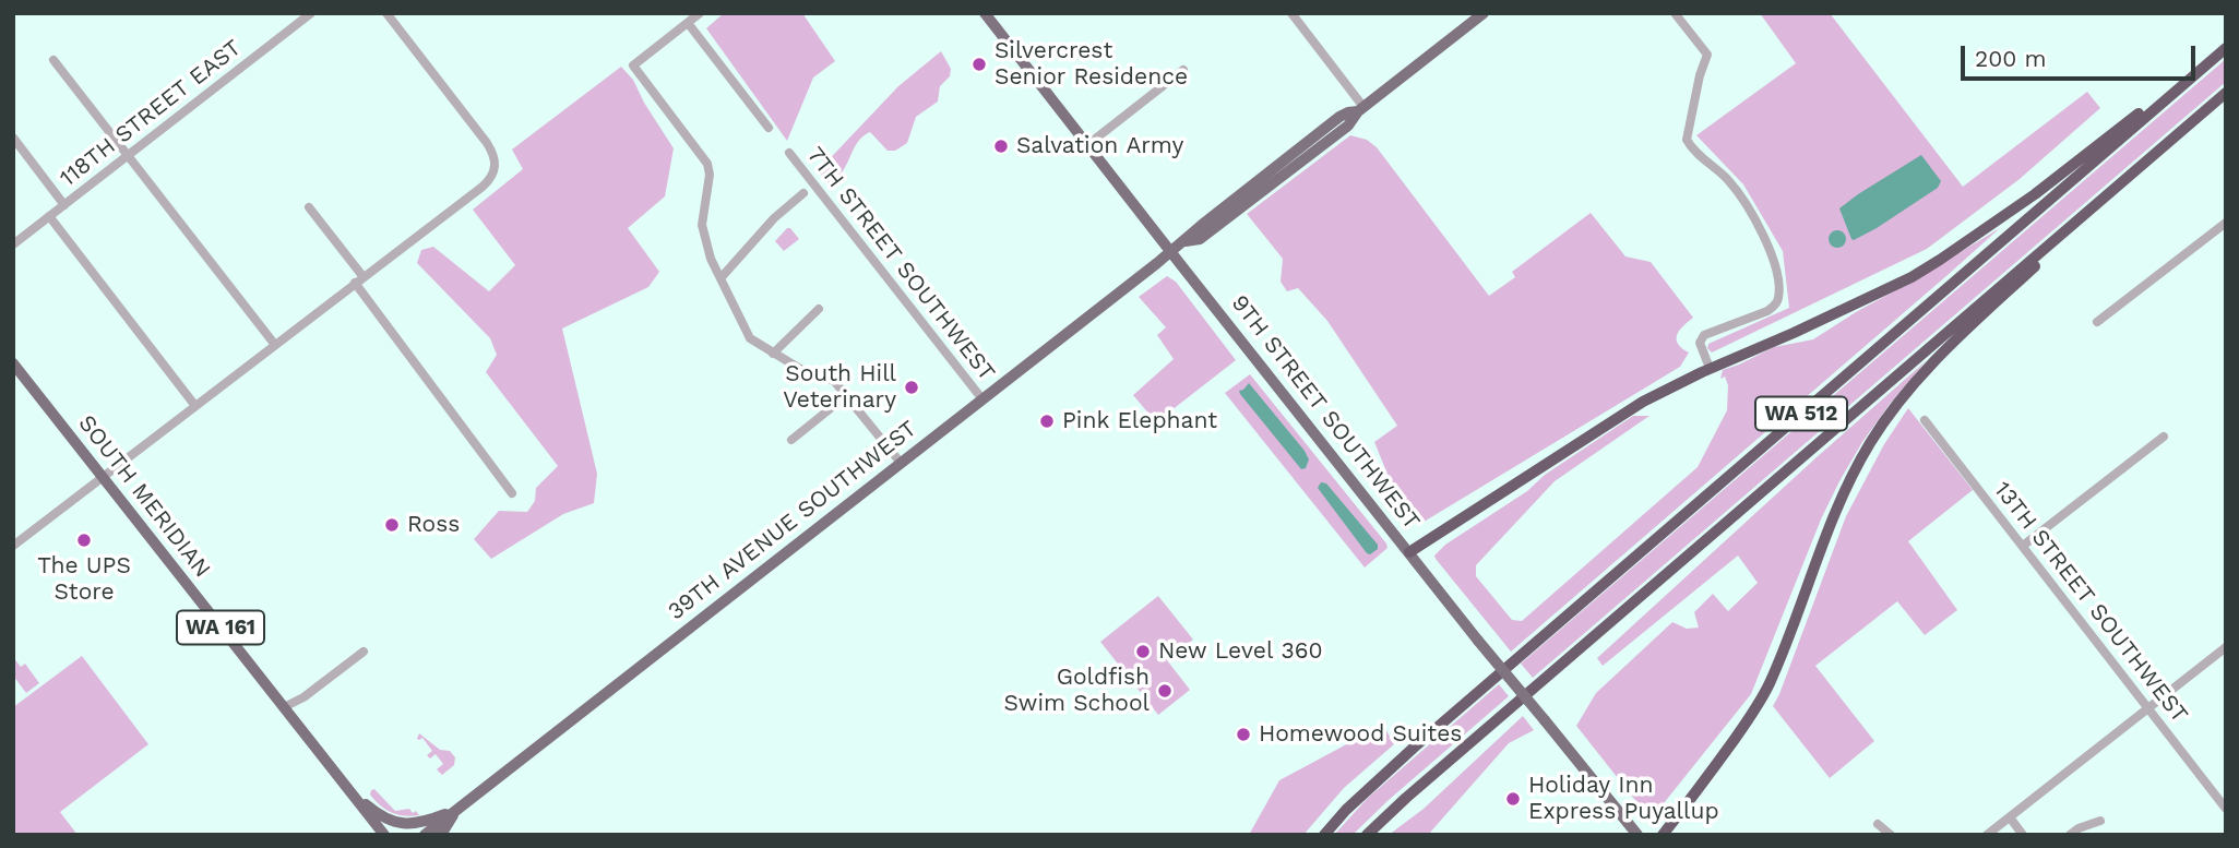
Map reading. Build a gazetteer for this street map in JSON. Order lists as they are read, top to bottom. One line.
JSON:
{"streets":{"highway":["WA 512"],"main road":["9TH STREET SOUTHWEST","SOUTH MERIDIAN","39TH AVENUE SOUTHWEST","WA 161"],"street":["118TH STREET EAST","7TH STREET SOUTHWEST","13TH STREET SOUTHWEST"]},"crossings":[["7TH STREET SOUTHWEST","39TH AVENUE SOUTHWEST"],["9TH STREET SOUTHWEST","39TH AVENUE SOUTHWEST"]],"places":["Silvercrest Senior Residence","Salvation Army","South Hill Veterinary","Pink Elephant","Ross","The UPS Store","New Level 360","Goldfish Swim School","Homewood Suites","Holiday Inn Express Puyallup"],"scale_bar":"200 m"}
